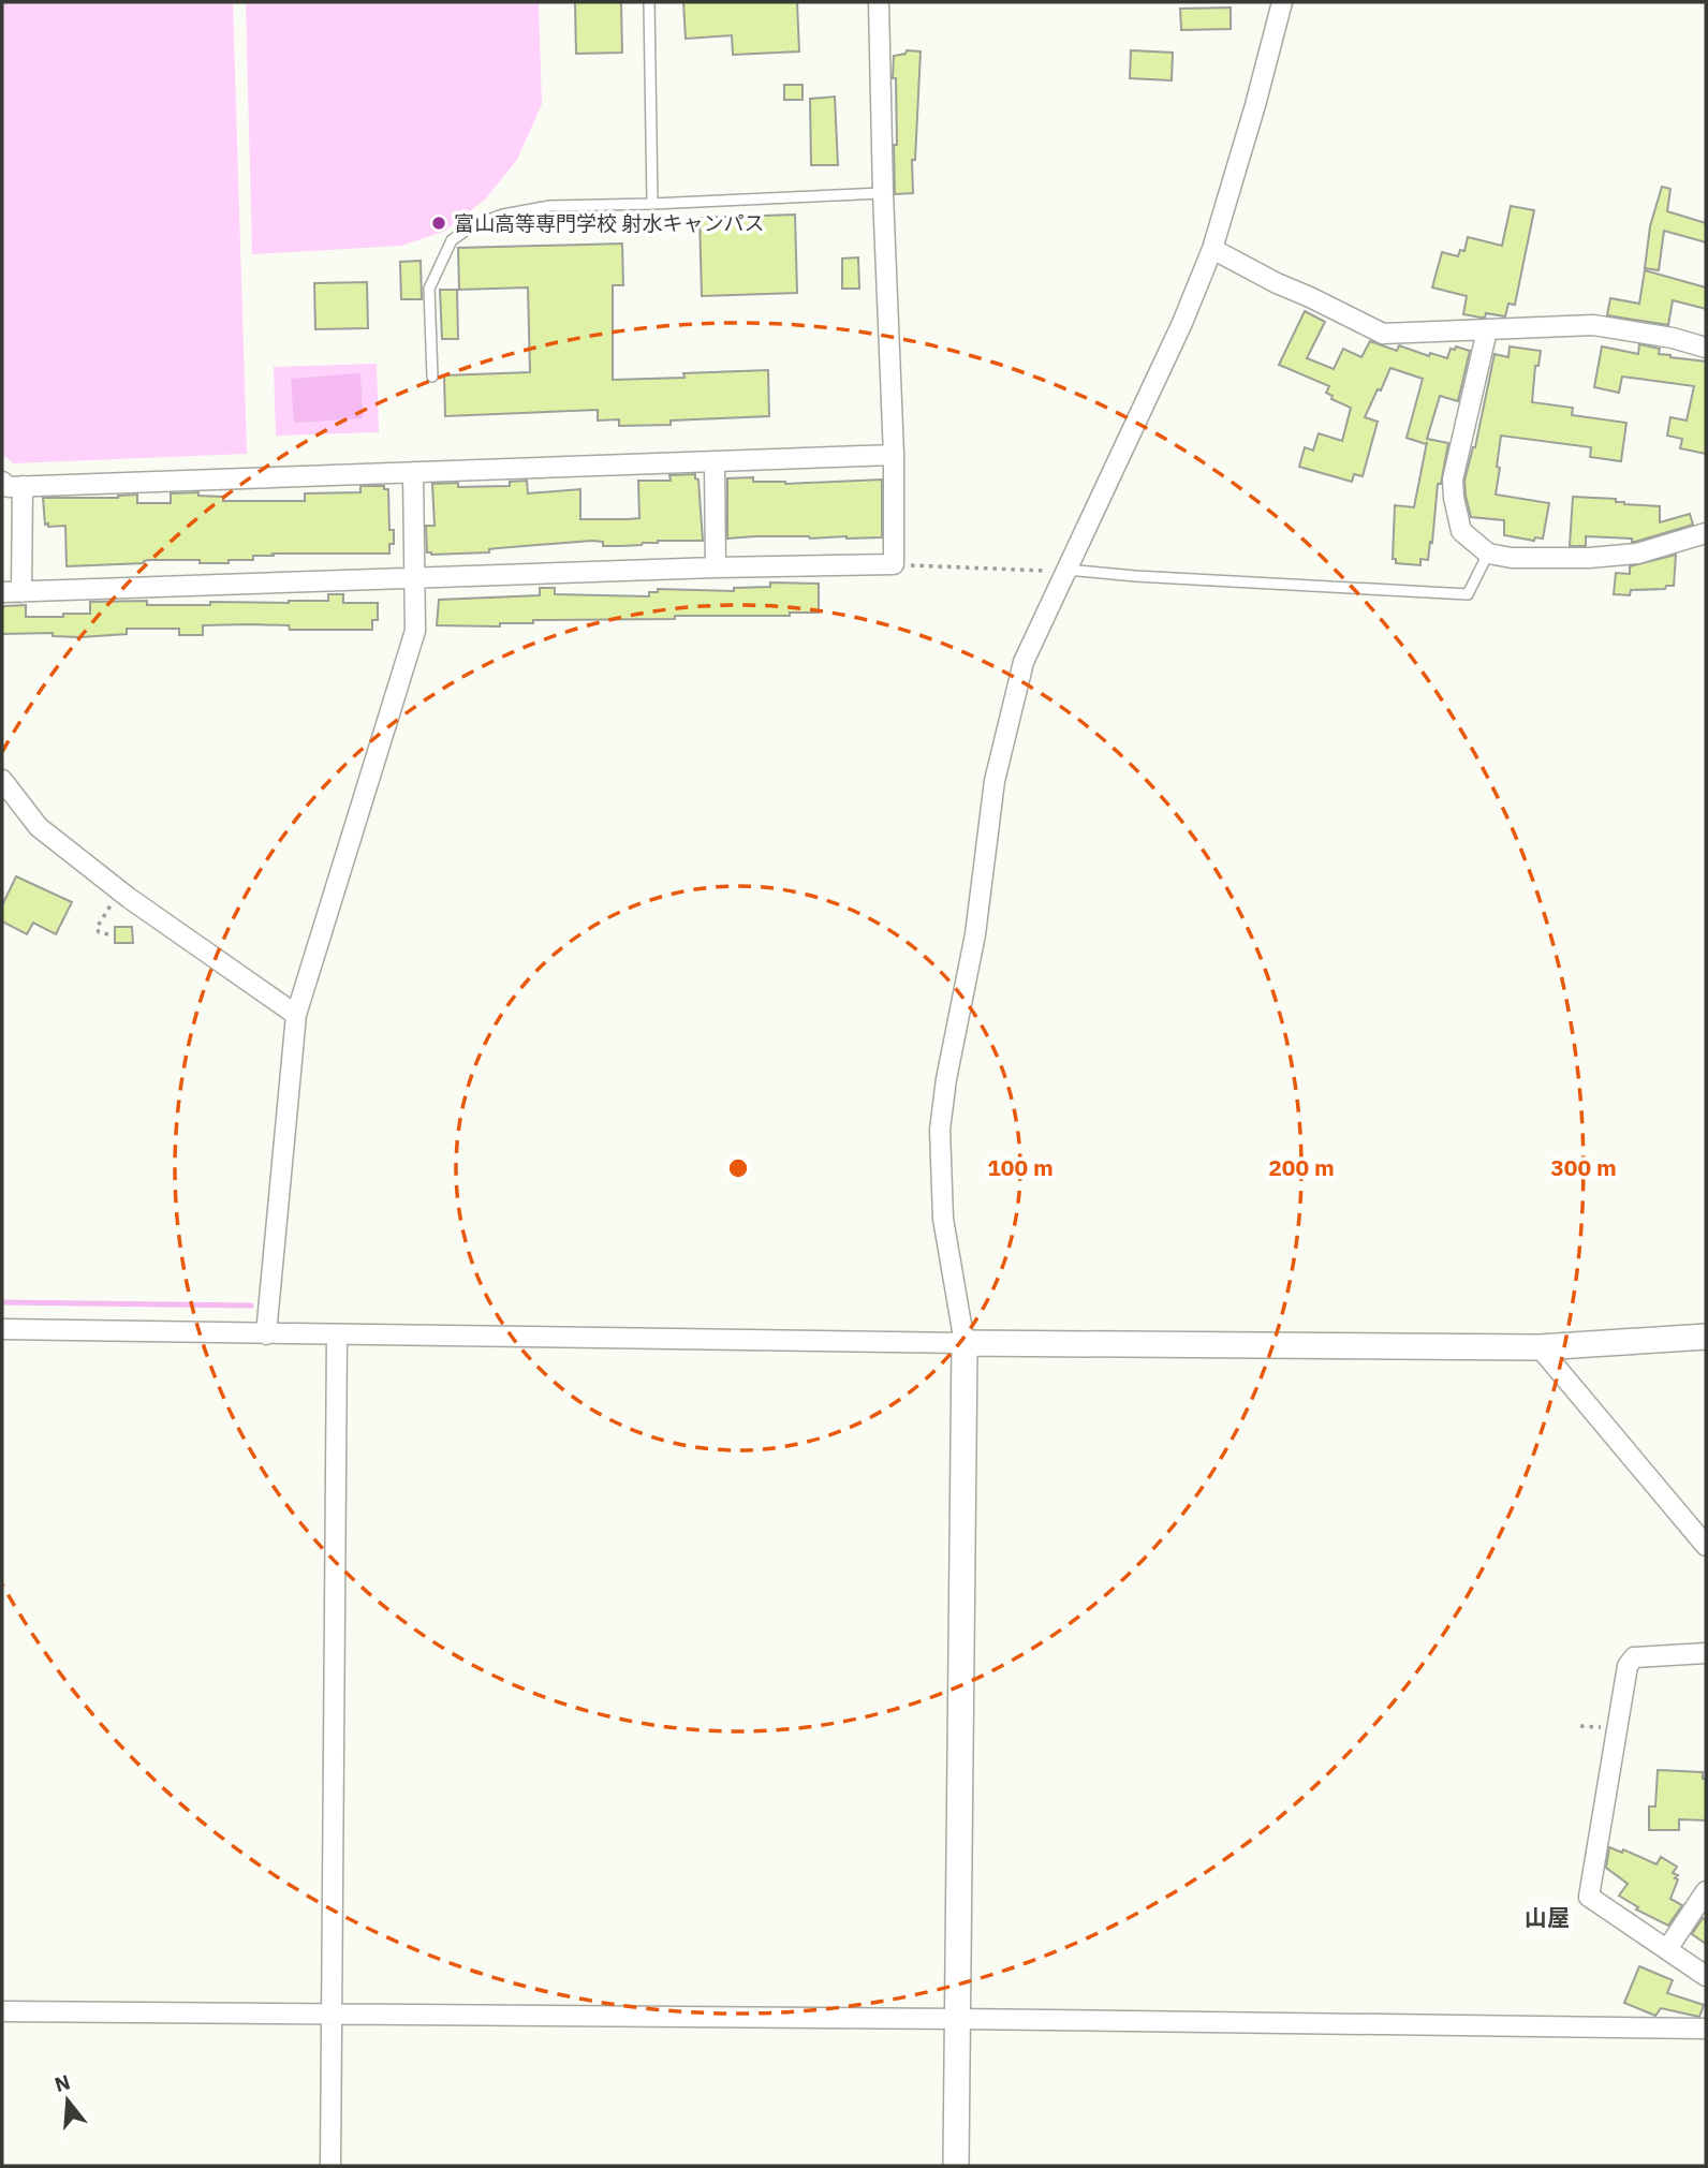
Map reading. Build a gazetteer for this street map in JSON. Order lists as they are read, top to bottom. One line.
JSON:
{"districts":["山屋"],"places":["富山高等専門学校 射水キャンパス"],"north":"top","rings":["100 m","200 m","300 m"]}
